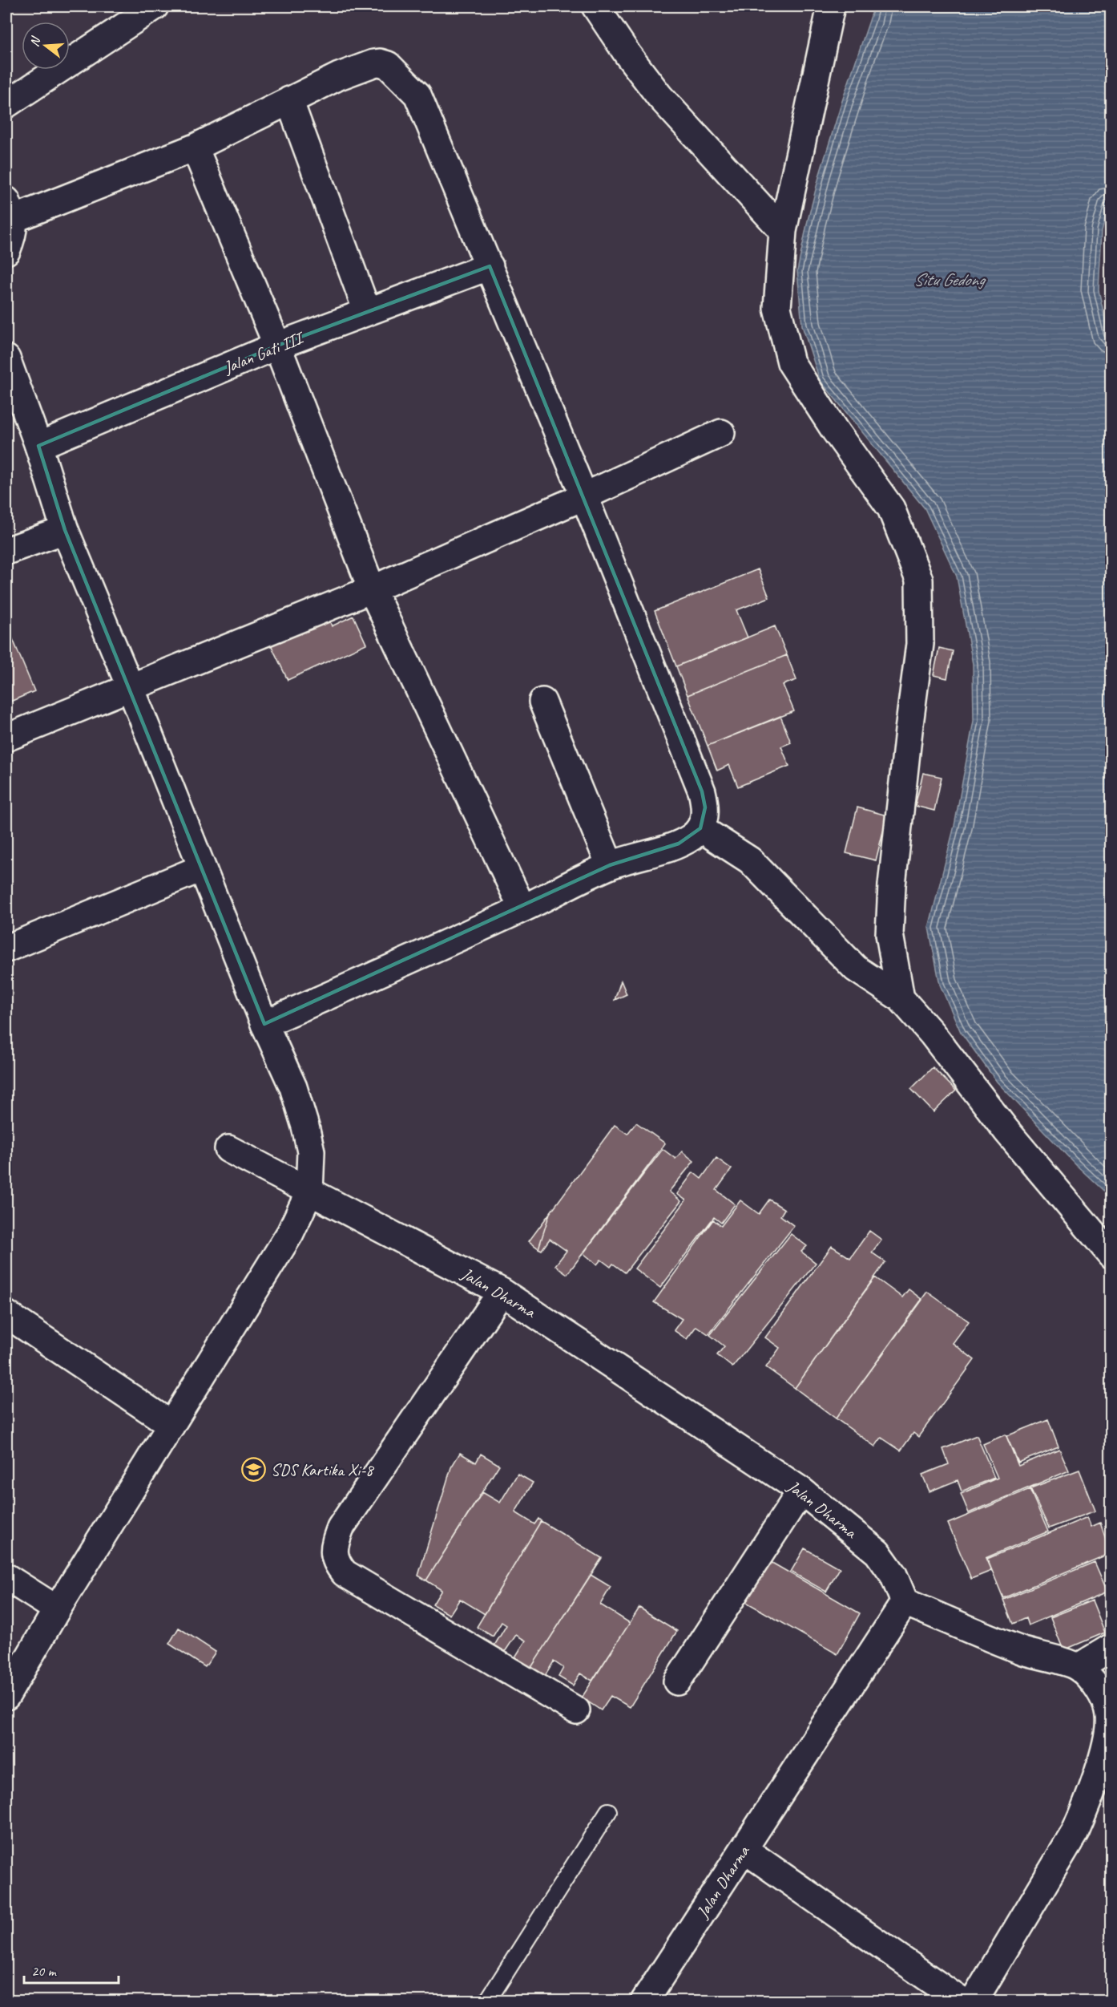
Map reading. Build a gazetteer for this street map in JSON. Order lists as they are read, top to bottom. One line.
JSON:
{"streets":{"street":["Jalan Gati III","Jalan Dharma"]},"water":["Situ Gedong"],"places":{"school or university":["SDS Kartika Xi-8"]},"scale_bar":"20 m","north":"left"}
